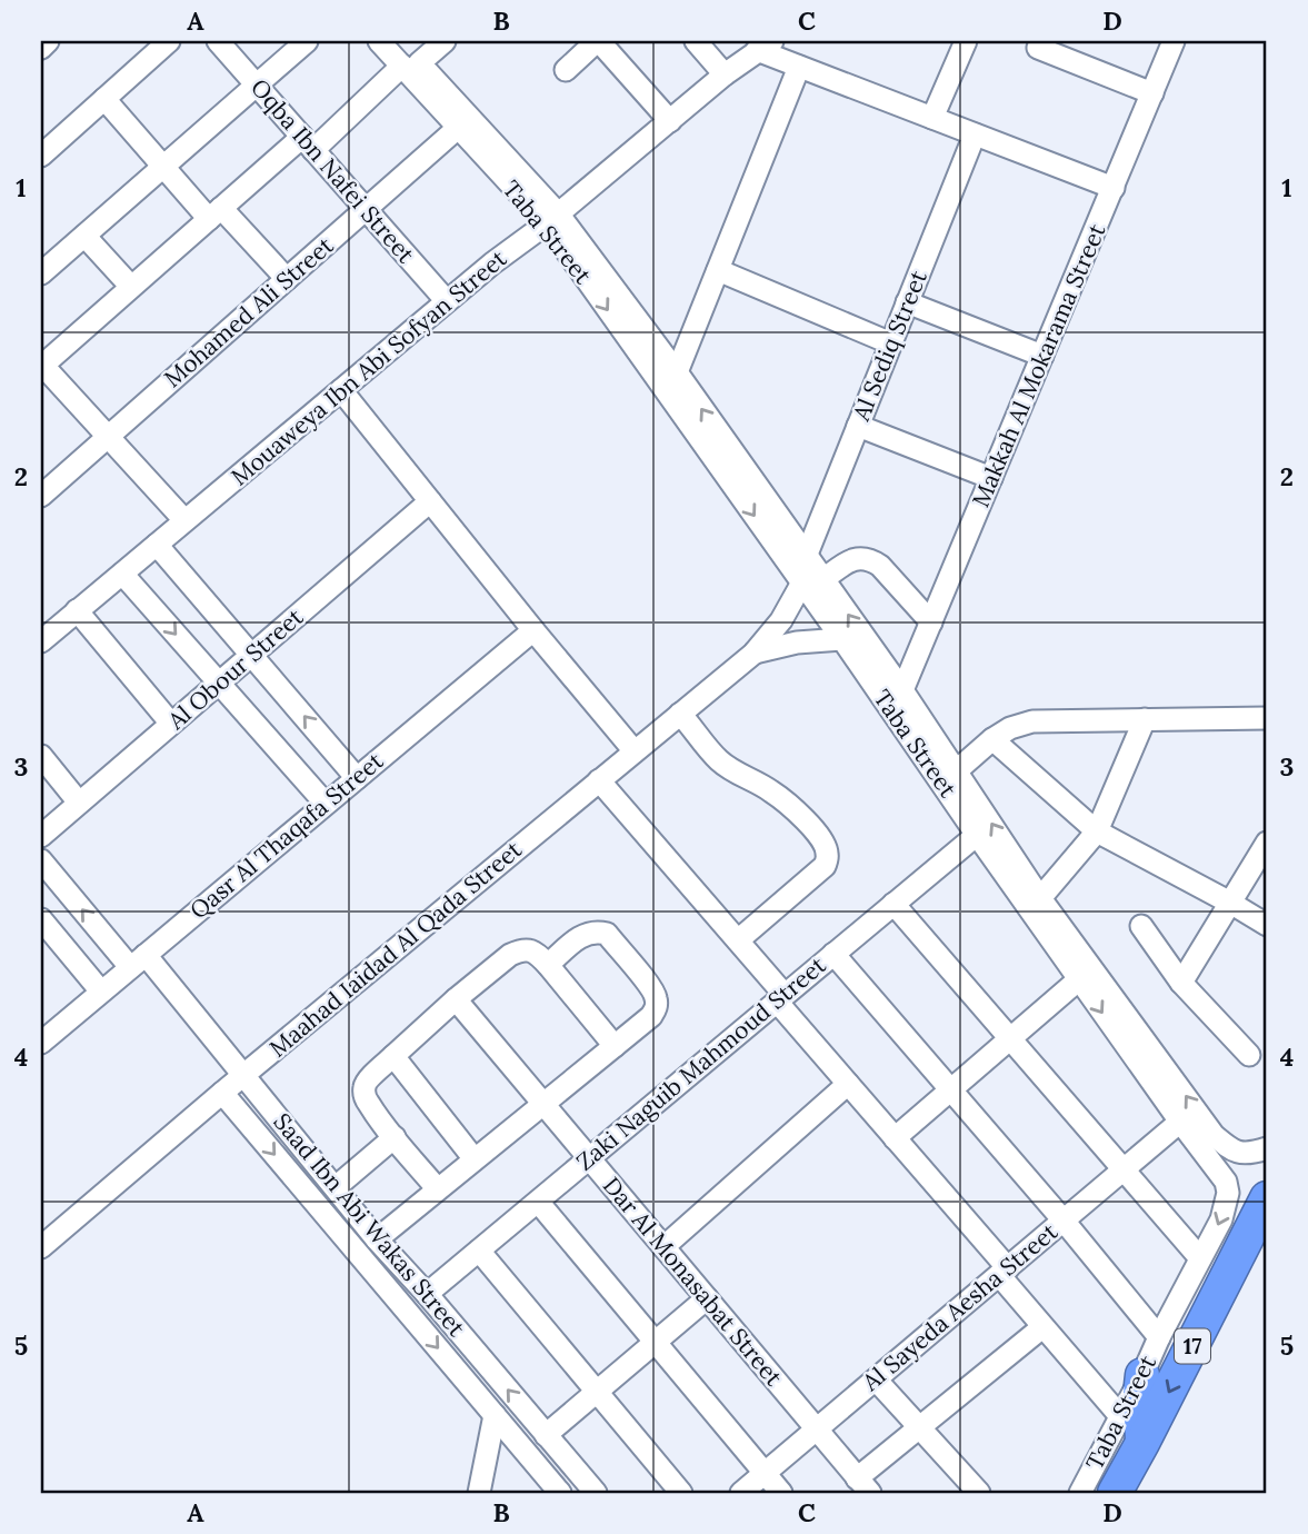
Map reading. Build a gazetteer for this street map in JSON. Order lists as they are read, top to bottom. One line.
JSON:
{"streets":{"highway":["17"],"street":["Oqba Ibn Nafei Street","Taba Street","Mohamed Ali Street","Al Sediq Street","Makkah Al Mokarama Street","Mouaweya Ibn Abi Sofyan Street","Al Obour Street","Qasr Al Thaqafa Street","Maahad Iaidad Al Qada Street","Zaki Naguib Mahmoud Street","Saad Ibn Abi Wakas Street","Dar Al Monasabat Street","Al Sayeda Aesha Street"]},"crossings":[["Oqba Ibn Nafei Street","Mohamed Ali Street"],["Oqba Ibn Nafei Street","Mouaweya Ibn Abi Sofyan Street"],["Taba Street","Mohamed Ali Street"],["Taba Street","Al Sediq Street"],["Taba Street","Makkah Al Mokarama Street"],["Taba Street","Mouaweya Ibn Abi Sofyan Street"],["Taba Street","Maahad Iaidad Al Qada Street"],["Taba Street","Zaki Naguib Mahmoud Street"],["Taba Street","Al Sayeda Aesha Street"],["Qasr Al Thaqafa Street","Saad Ibn Abi Wakas Street"],["Maahad Iaidad Al Qada Street","Saad Ibn Abi Wakas Street"],["Zaki Naguib Mahmoud Street","Saad Ibn Abi Wakas Street"],["Zaki Naguib Mahmoud Street","Dar Al Monasabat Street"],["Dar Al Monasabat Street","Al Sayeda Aesha Street"]],"grid":{"columns":["A","B","C","D"],"rows":["1","2","3","4","5"]}}
